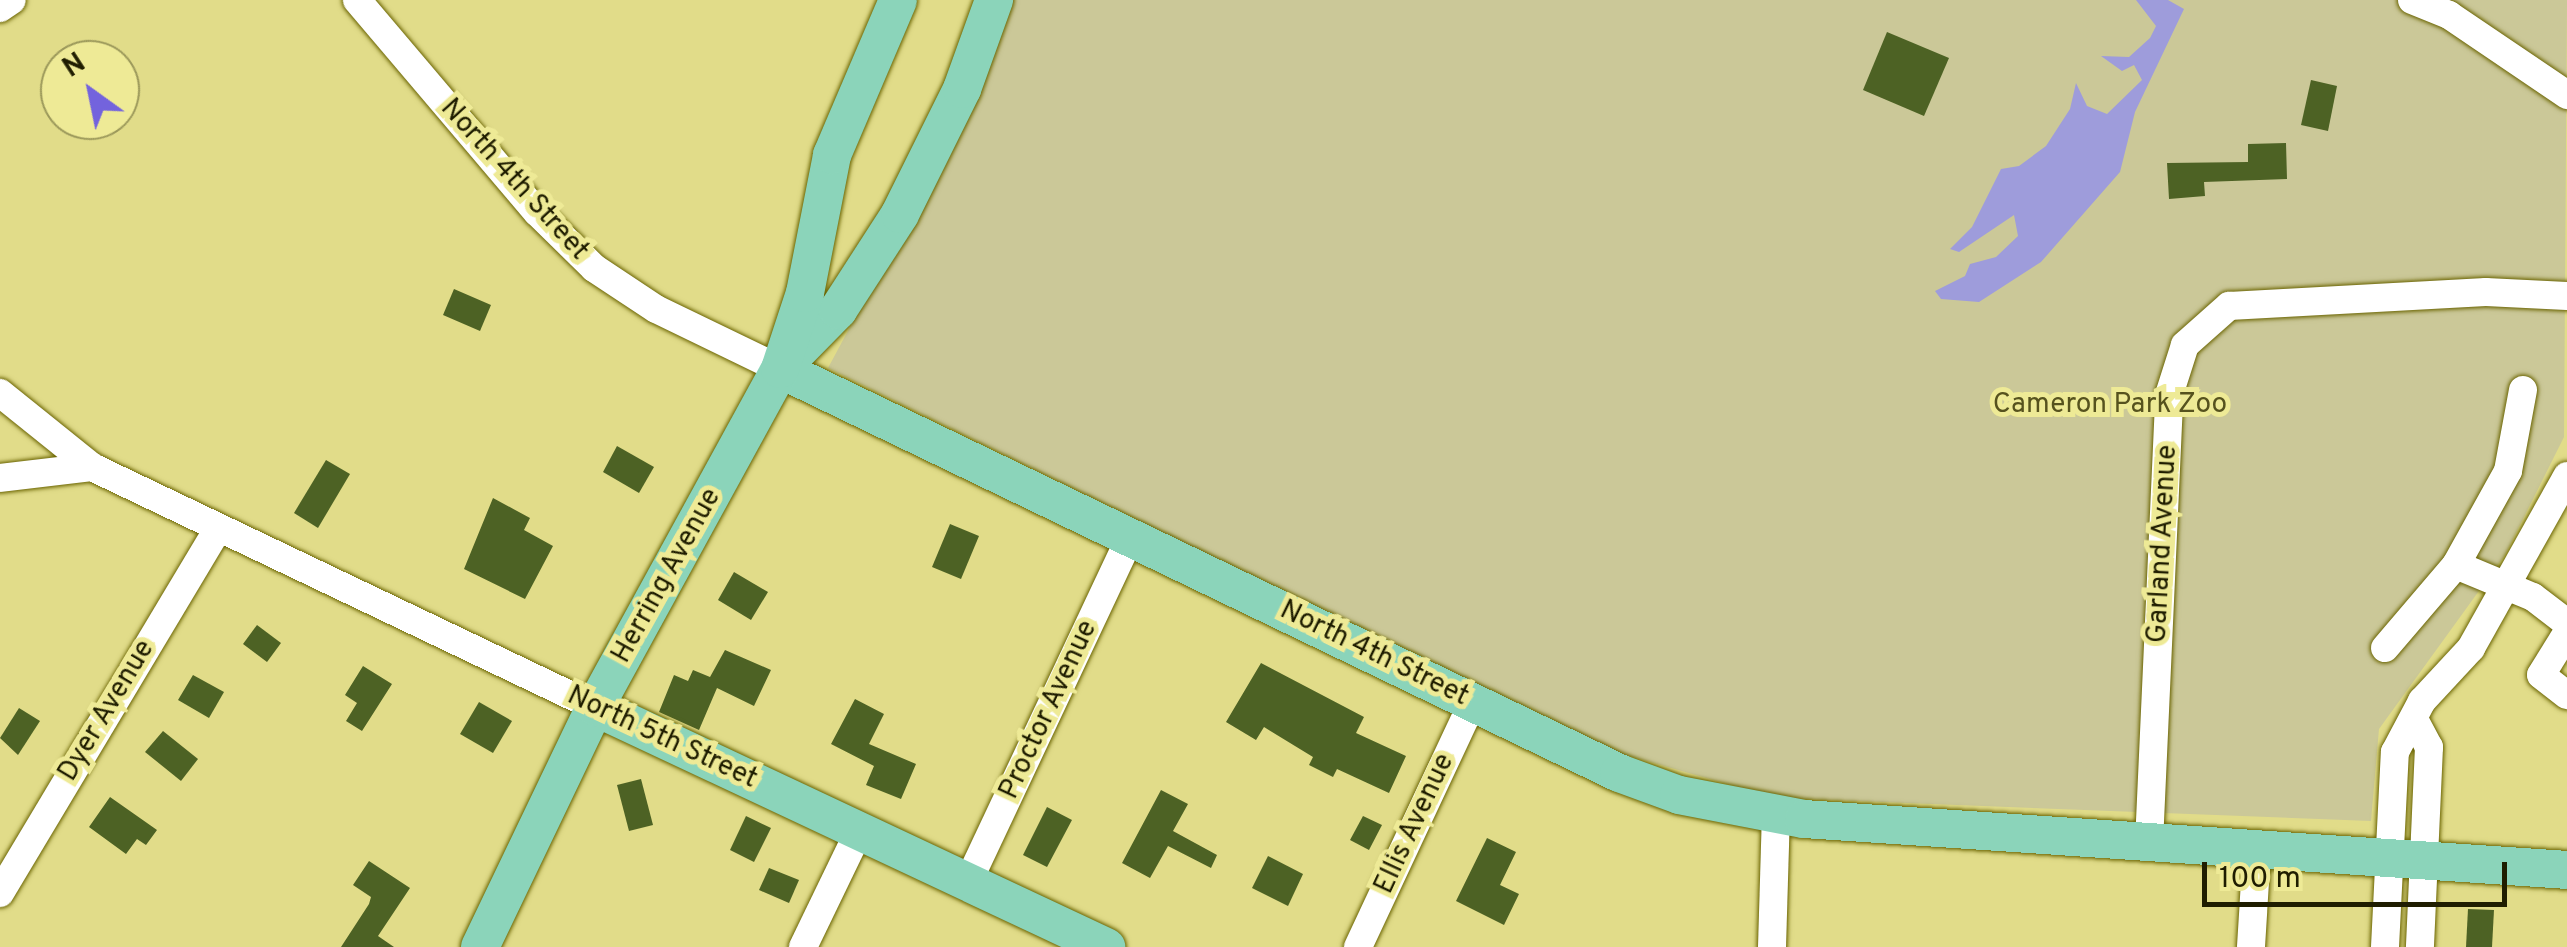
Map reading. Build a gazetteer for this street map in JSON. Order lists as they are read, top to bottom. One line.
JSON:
{"streets":{"main road":["North 4th Street","Herring Avenue","North 5th Street"],"street":["Garland Avenue","Proctor Avenue","Dyer Avenue","Ellis Avenue"]},"crossings":[["North 4th Street","Garland Avenue"],["North 4th Street","Herring Avenue"],["North 4th Street","Proctor Avenue"],["North 4th Street","Ellis Avenue"],["Herring Avenue","North 5th Street"],["Proctor Avenue","North 5th Street"],["Dyer Avenue","North 5th Street"]],"parks":["Cameron Park Zoo"],"scale_bar":"100 m","north":"top left"}
